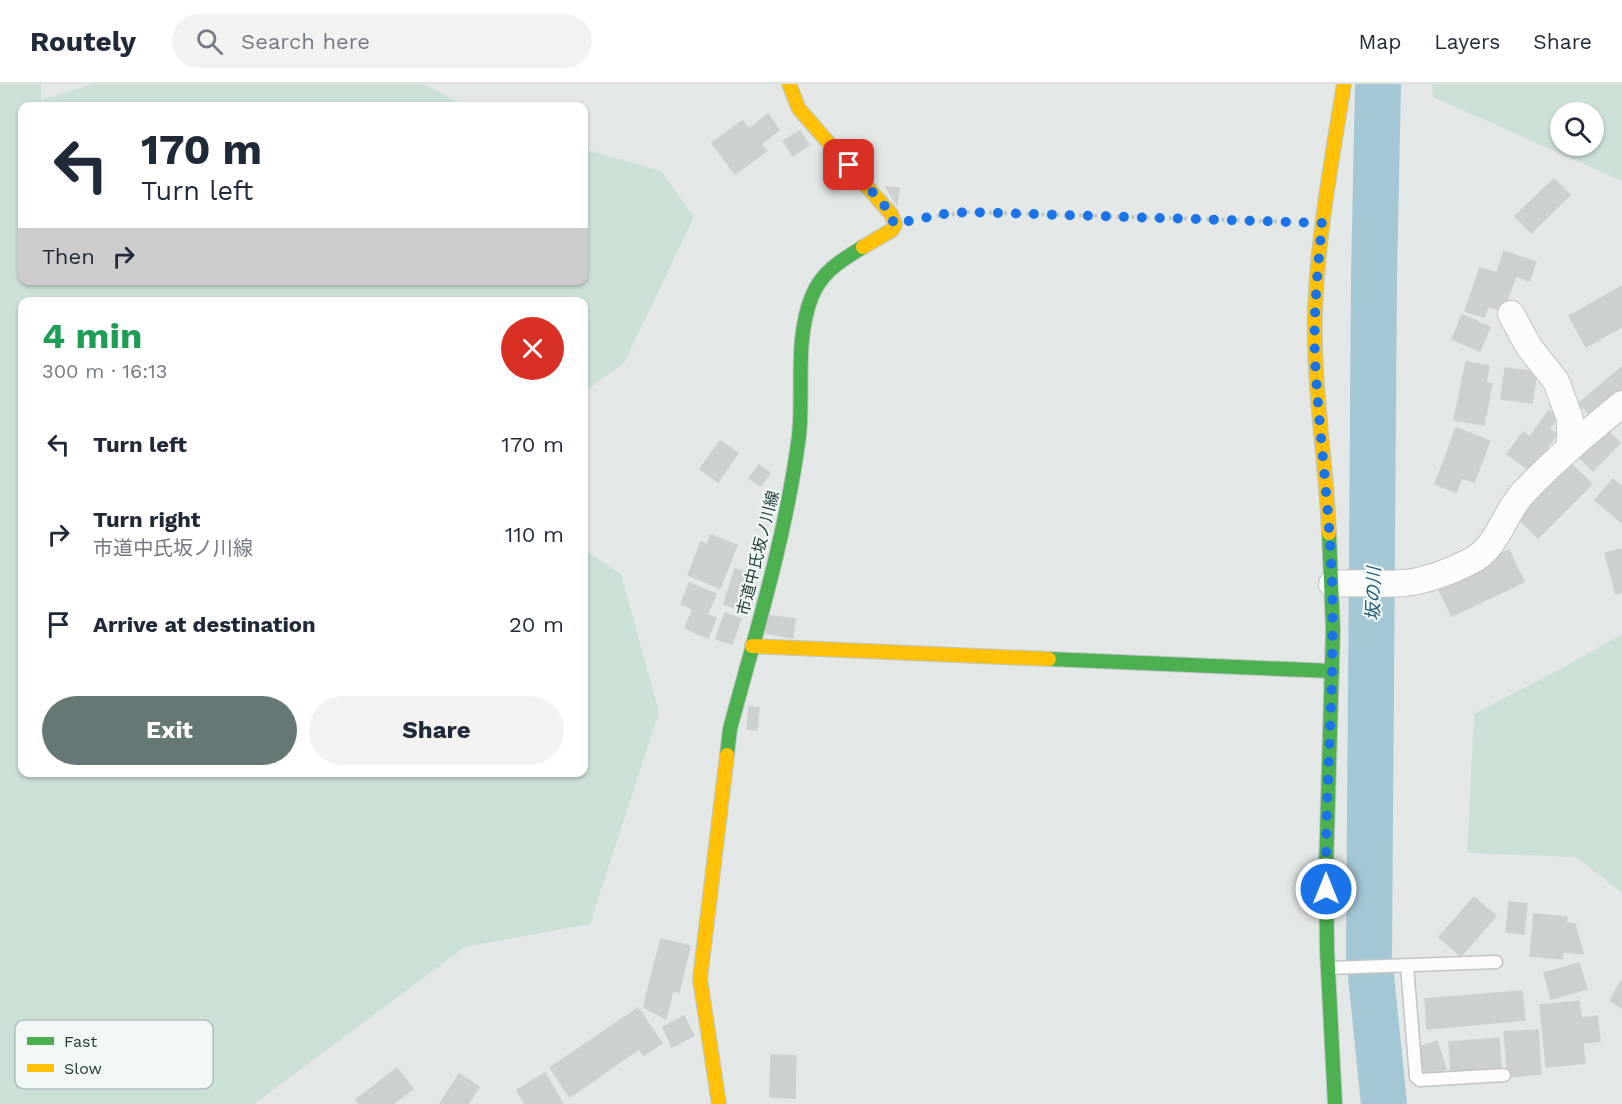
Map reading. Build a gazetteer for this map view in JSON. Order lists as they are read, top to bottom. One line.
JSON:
{"streets":{"street":["市道中氏坂ノ川線"]},"water":["坂の川"],"legend":["Fast","Slow"],"page":{"header":"Routely","search":"Search here","nav":["Map","Layers","Share"],"turn":["170 m","Turn left"],"then":"Then","heading":["4 min","300 m · 16:13"],"list":[{"name":"Turn left","value":"170 m"},{"name":"Turn right","note":"市道中氏坂ノ川線","value":"110 m"},{"name":"Arrive at destination","value":"20 m"}],"buttons":["Exit","Share"]}}
